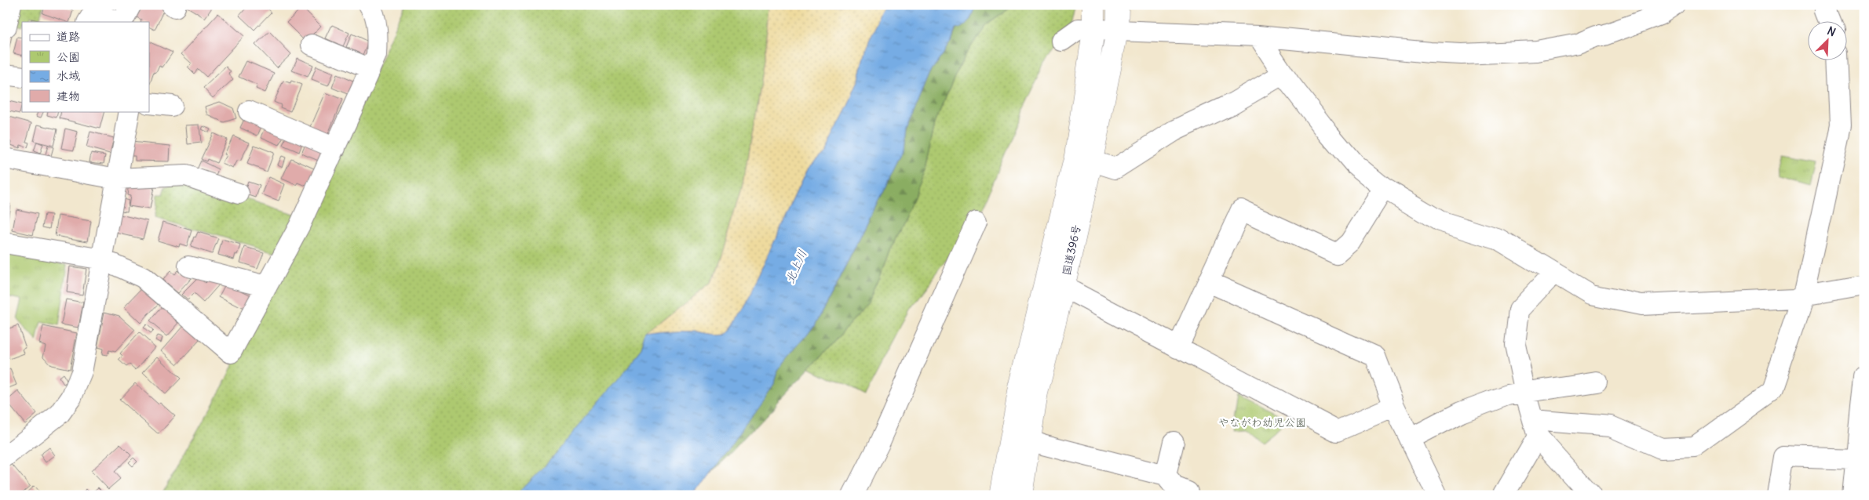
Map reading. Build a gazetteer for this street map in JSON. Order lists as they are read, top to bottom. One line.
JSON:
{"streets":{"highway":["国道396号"]},"water":["北上川"],"parks":["やながわ幼児公園"],"legend":["道路","公園","水域","建物"],"north":"top right"}
